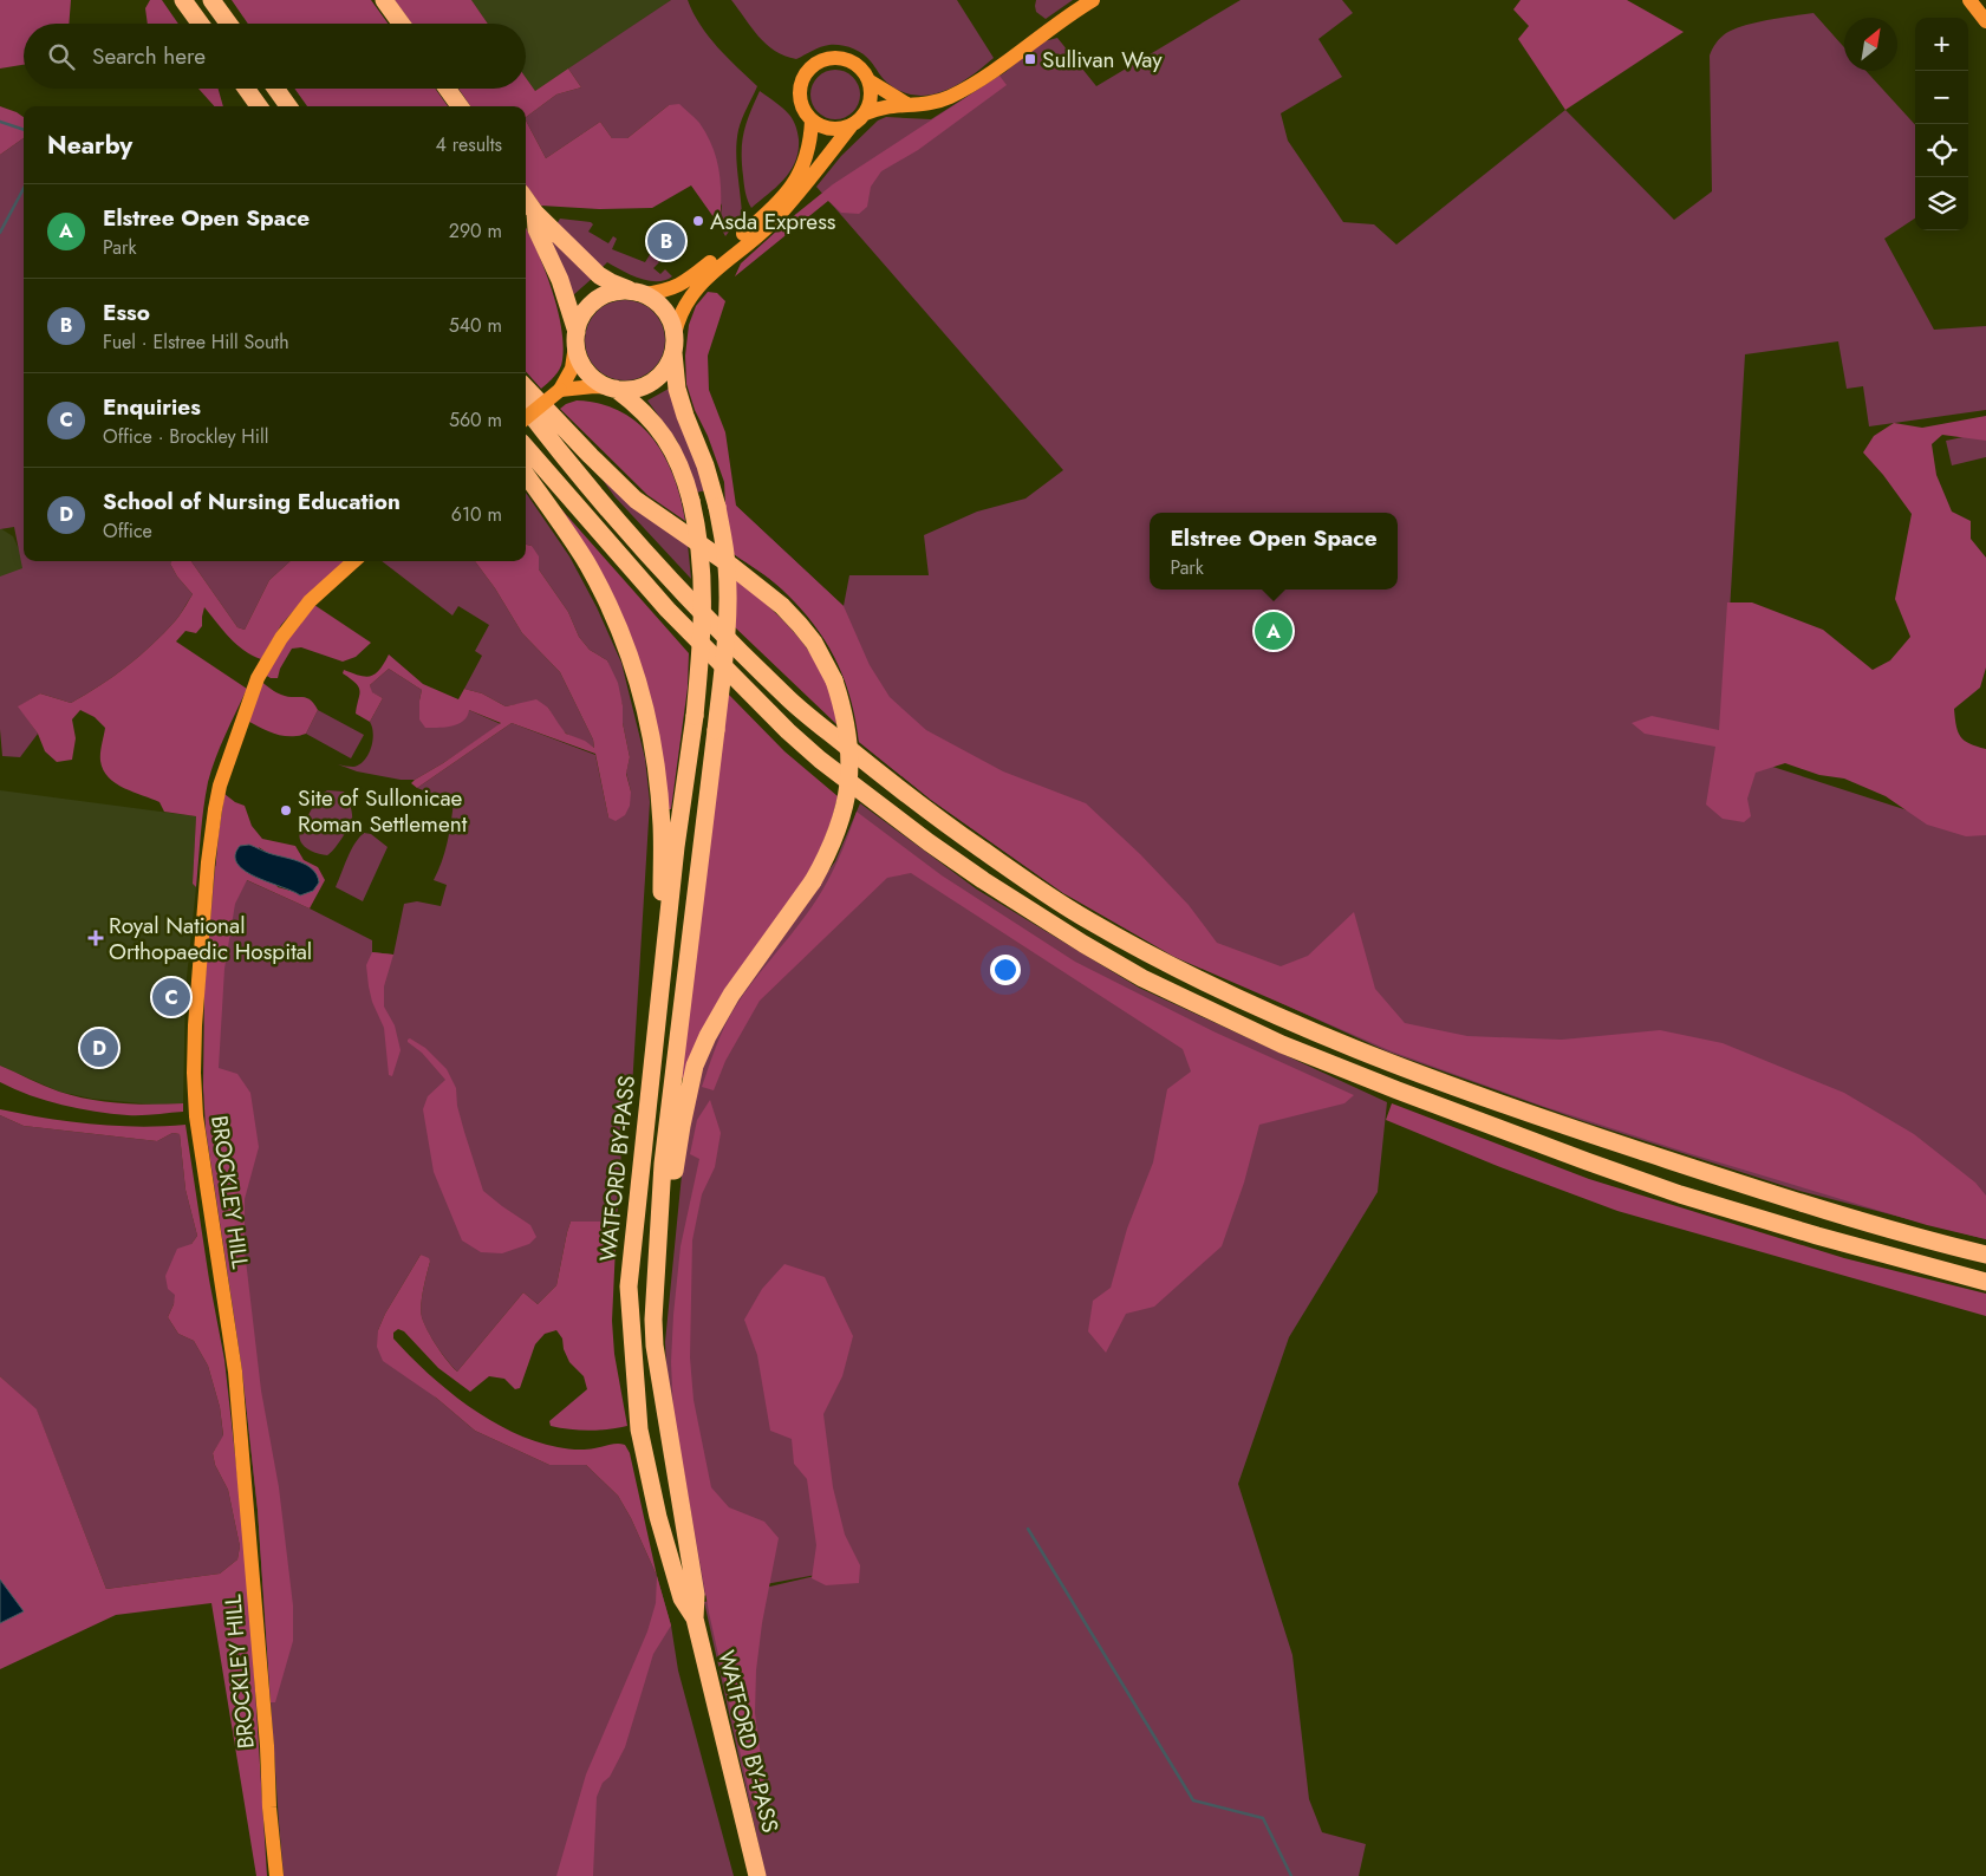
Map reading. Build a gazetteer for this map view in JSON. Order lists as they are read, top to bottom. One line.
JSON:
{"streets":{"highway":["WATFORD BY-PASS"],"main road":["BROCKLEY HILL"]},"places":{"transit":["Sullivan Way"],"other":["Asda Express","Site of Sullonicae Roman Settlement"],"health":["Royal National Orthopaedic Hospital"]},"north":"top right","page":{"map_buttons":["+","−"],"search":"Search here","heading":["Nearby","4 results"],"list":[{"mark":"A","name":"Elstree Open Space","note":"Park","value":"290 m"},{"mark":"B","name":"Esso","note":"Fuel · Elstree Hill South","value":"540 m"},{"mark":"C","name":"Enquiries","note":"Office · Brockley Hill","value":"560 m"},{"mark":"D","name":"School of Nursing Education","note":"Office","value":"610 m"}],"pins":["B","A","C","D"],"popup":["Elstree Open Space","Park"]}}
